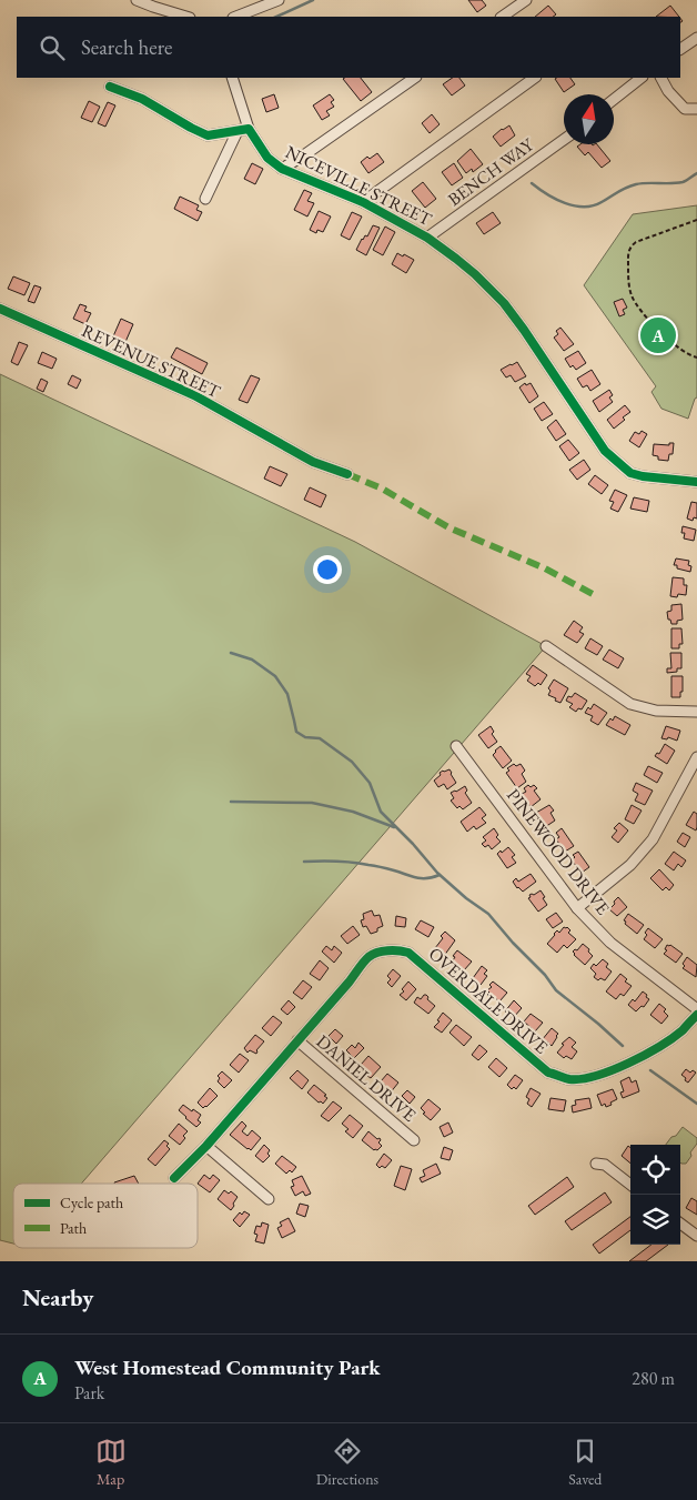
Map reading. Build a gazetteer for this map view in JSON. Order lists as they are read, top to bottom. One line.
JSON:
{"streets":{"street":["BENCH WAY","NICEVILLE STREET","REVENUE STREET","PINEWOOD DRIVE","OVERDALE DRIVE","DANIEL DRIVE"]},"crossings":[["BENCH WAY","NICEVILLE STREET"],["OVERDALE DRIVE","DANIEL DRIVE"]],"legend":["Cycle path","Path"],"north":"top","page":{"search":"Search here","pins":"A","heading":"Nearby","list":[{"mark":"A","name":"West Homestead Community Park","note":"Park","value":"280 m"}],"nav":["Map","Directions","Saved"]}}
